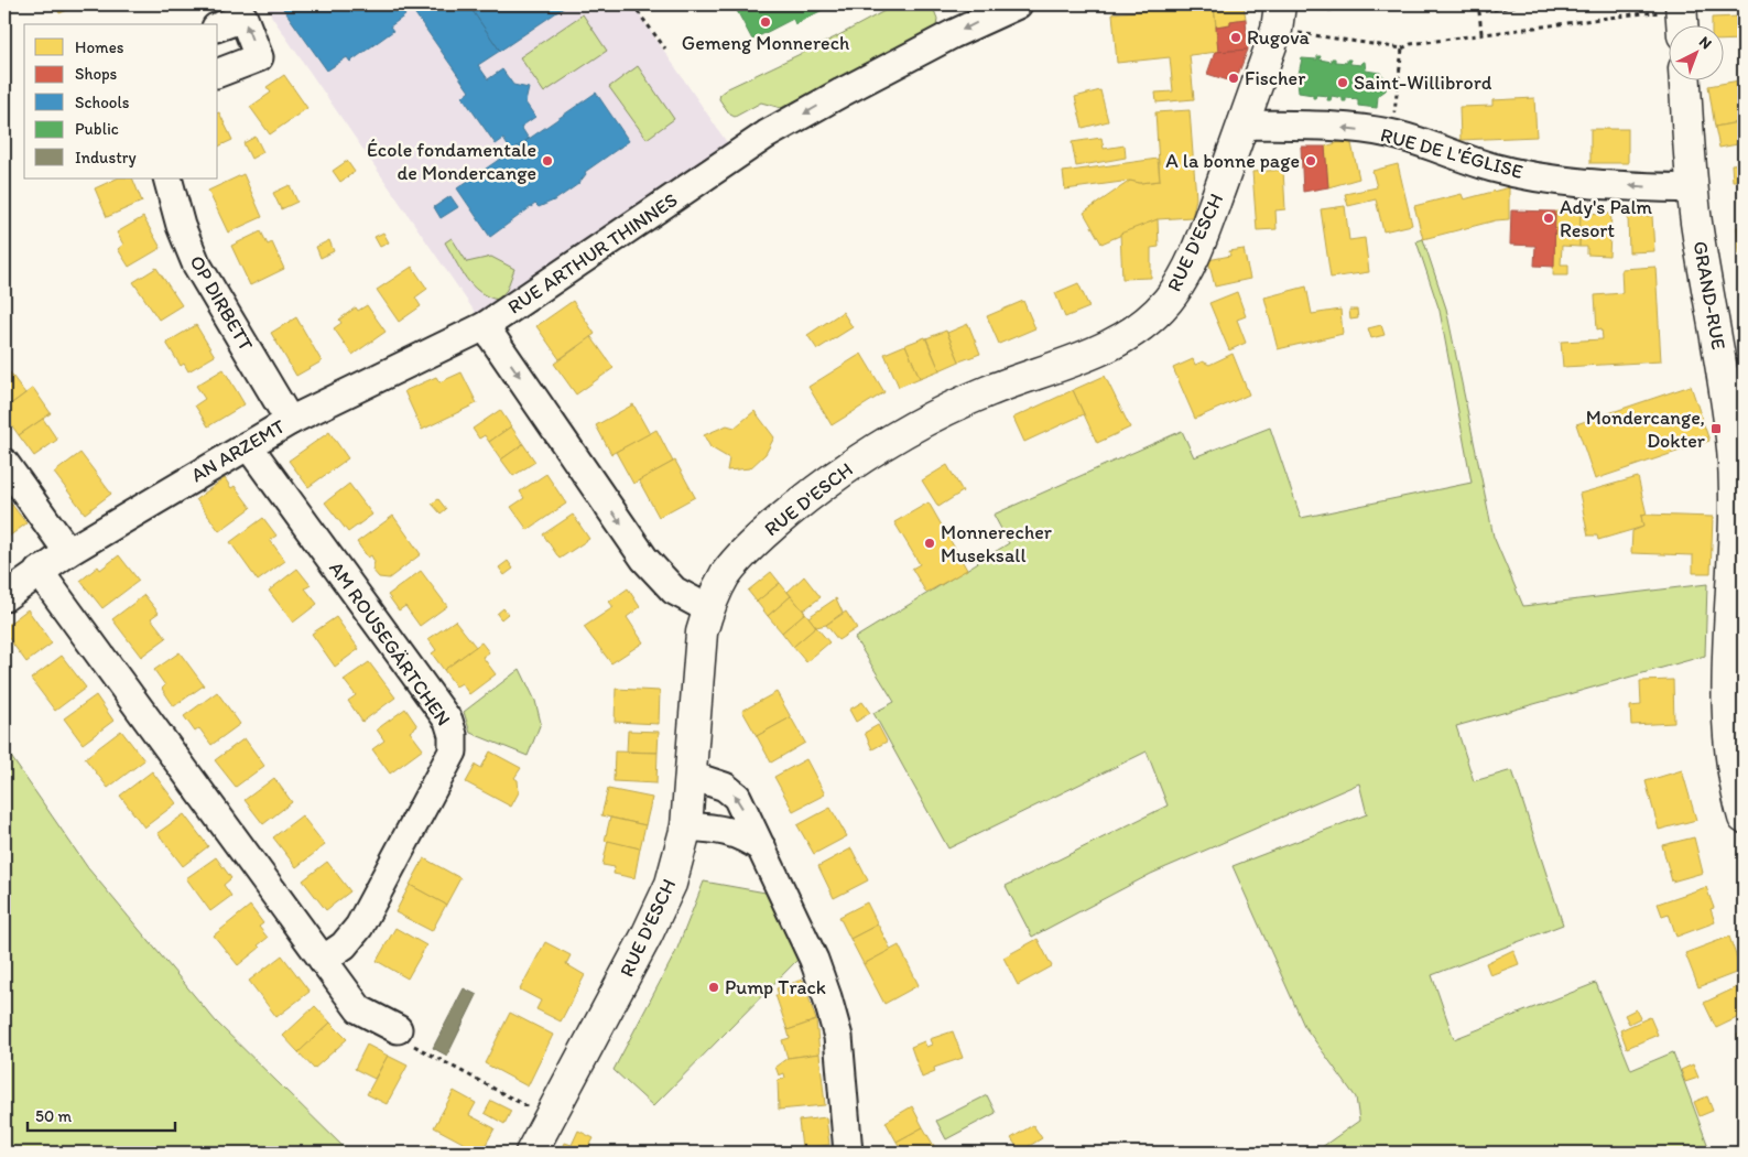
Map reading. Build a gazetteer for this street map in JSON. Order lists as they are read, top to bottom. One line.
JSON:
{"streets":{"main road":["RUE D'ESCH","GRAND-RUE"],"street":["RUE DE L'ÉGLISE","RUE ARTHUR THINNES","OP DIRBETT","AN ARZEMT","AM ROUSEGÄRTCHEN"]},"crossings":[["RUE DE L'ÉGLISE","RUE D'ESCH"],["RUE DE L'ÉGLISE","GRAND-RUE"],["RUE ARTHUR THINNES","AN ARZEMT"],["OP DIRBETT","AN ARZEMT"],["AN ARZEMT","AM ROUSEGÄRTCHEN"]],"one_way":["RUE DE L'ÉGLISE","RUE ARTHUR THINNES"],"places":{"other":["Gemeng Monnerech","Rugova","Fischer","Saint-Willibrord","École fondamentale de Mondercange","A la bonne page","Ady's Palm Resort","Monnerecher Museksall","Pump Track"],"transit":["Mondercange, Dokter"]},"legend":["Homes","Shops","Schools","Public","Industry"],"scale_bar":"50 m","north":"top right"}
